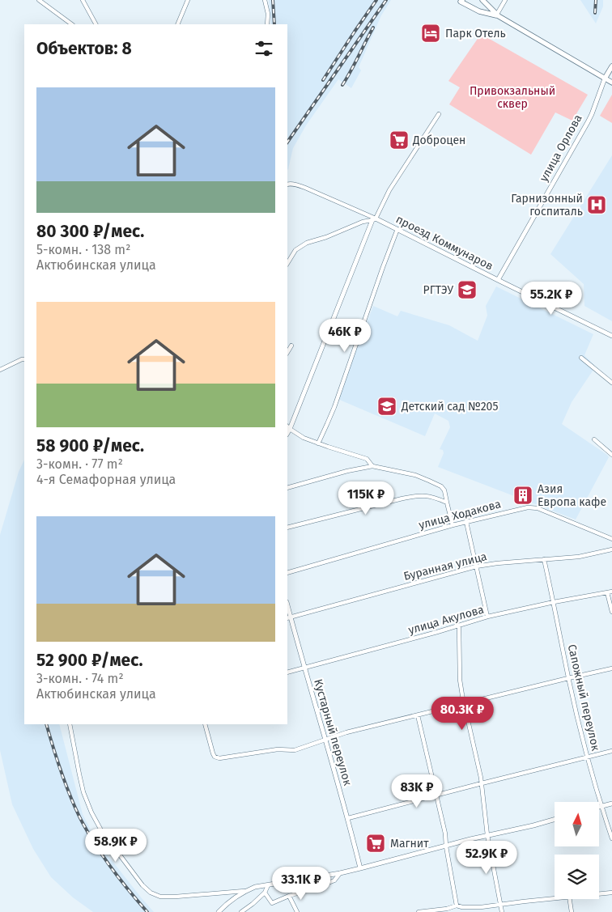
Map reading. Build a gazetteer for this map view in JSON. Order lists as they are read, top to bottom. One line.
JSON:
{"streets":{"main road":["улица Орлова"],"street":["проезд Коммунаров","улица Ходакова","Буранная улица","улица Акулова","Сапожный переулок","Кустарный переулок"]},"crossings":[["улица Орлова","проезд Коммунаров"],["Буранная улица","Сапожный переулок"],["Буранная улица","Кустарный переулок"],["улица Акулова","Сапожный переулок"],["улица Акулова","Кустарный переулок"]],"parks":["Привокзальный сквер"],"places":{"hotel":["Парк Отель"],"supermarket":["Доброцен","Магнит"],"hospital":["Гарнизонный госпиталь"],"school or university":["РГТЭУ","Детский сад №205"],"building":["Азия Европа кафе"]},"north":"top","page":{"heading":"Объектов: 8","list":[{"name":"80 300 ₽/мес.","note":"5-комн. · 138 m² · Актюбинская улица"},{"name":"58 900 ₽/мес.","note":"3-комн. · 77 m² · 4-я Семафорная улица"},{"name":"52 900 ₽/мес.","note":"3-комн. · 74 m² · Актюбинская улица"}],"price":["55.2K ₽","46K ₽","115K ₽","80.3K ₽","83K ₽","58.9K ₽","52.9K ₽","33.1K ₽"]}}
